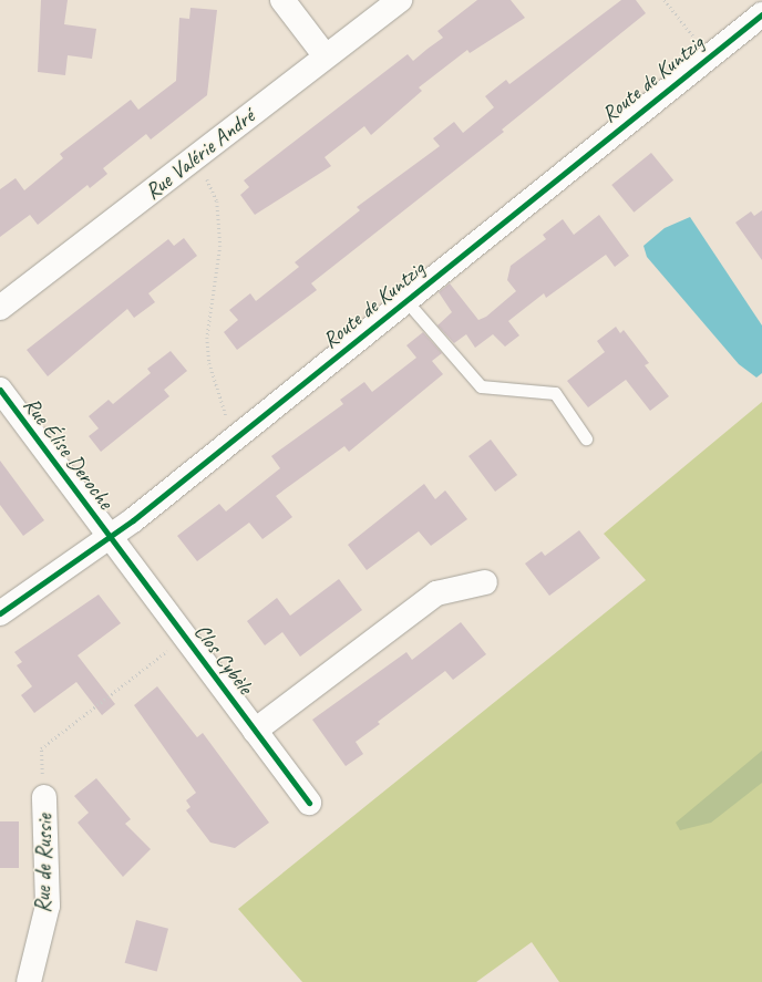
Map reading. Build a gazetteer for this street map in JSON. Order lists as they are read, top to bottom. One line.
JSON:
{"streets":{"street":["Route de Kuntzig","Rue Valérie André","Rue Élise Deroche","Clos Cybèle","Rue de Russie"]},"crossings":[["Route de Kuntzig","Rue Élise Deroche"],["Route de Kuntzig","Clos Cybèle"],["Rue Élise Deroche","Clos Cybèle"]]}
